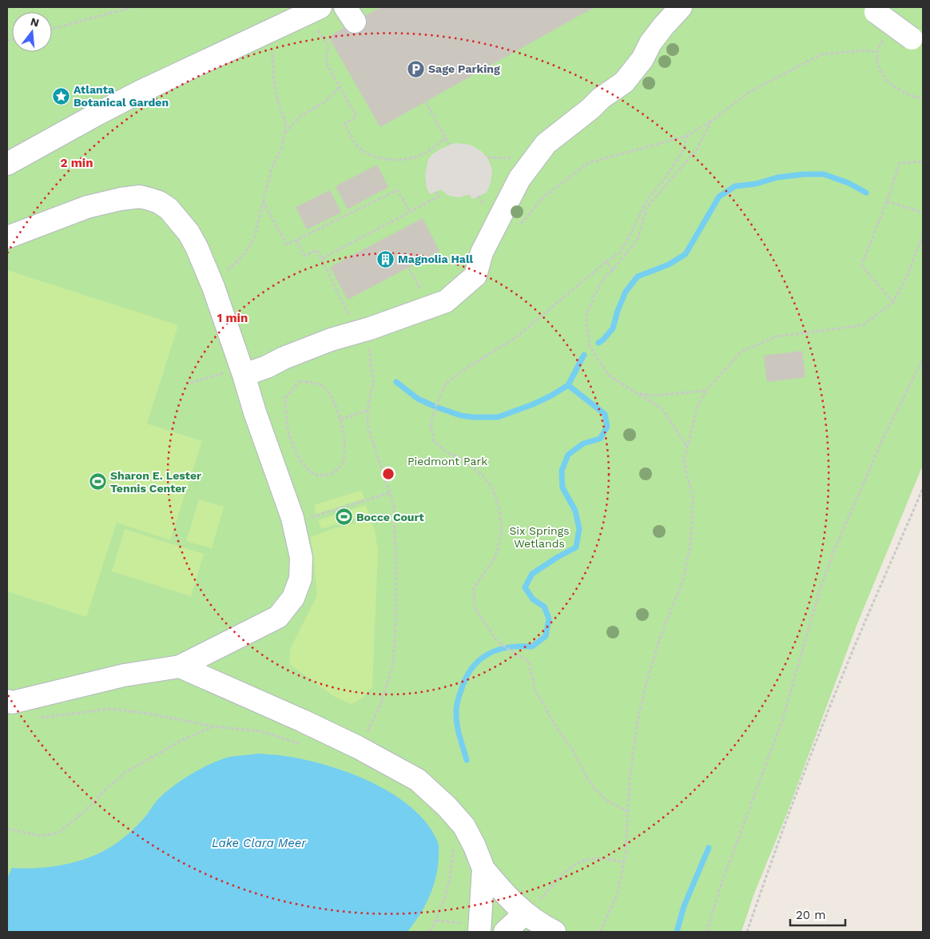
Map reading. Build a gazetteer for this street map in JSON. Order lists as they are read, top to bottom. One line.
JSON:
{"water":["Lake Clara Meer"],"parks":["Piedmont Park","Six Springs Wetlands"],"places":{"parking":["Sage Parking"],"place":["Atlanta Botanical Garden"],"building":["Magnolia Hall"],"sports":["Sharon E. Lester Tennis Center","Bocce Court"]},"scale_bar":"20 m","north":"top","rings":["2 min","1 min"]}
